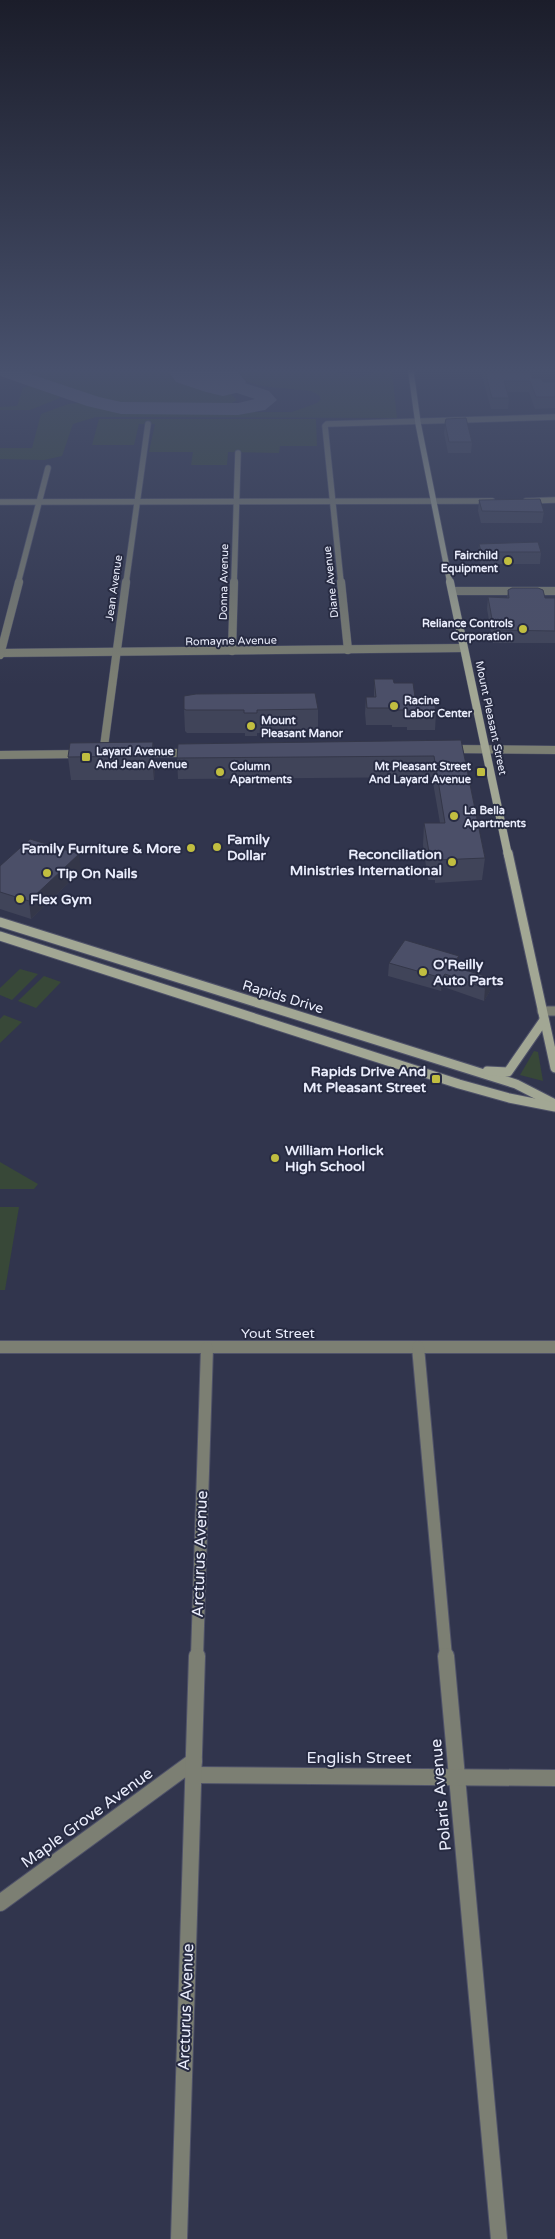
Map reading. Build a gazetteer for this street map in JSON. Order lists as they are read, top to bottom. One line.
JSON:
{"streets":{"street":["Donna Avenue","Diane Avenue","Jean Avenue","Romayne Avenue","Mount Pleasant Street","Rapids Drive","Yout Street","Arcturus Avenue","English Street","Polaris Avenue","Maple Grove Avenue"]},"crossings":[["Donna Avenue","Romayne Avenue"],["Diane Avenue","Romayne Avenue"],["Jean Avenue","Romayne Avenue"],["Romayne Avenue","Mount Pleasant Street"],["Yout Street","Arcturus Avenue"],["Yout Street","Polaris Avenue"],["Arcturus Avenue","English Street"],["Arcturus Avenue","Maple Grove Avenue"],["English Street","Polaris Avenue"],["English Street","Maple Grove Avenue"]],"places":{"other":["Fairchild Equipment","Reliance Controls Corporation","Racine Labor Center","Mount Pleasant Manor","Column Apartments","La Bella Apartments","Family Dollar","Family Furniture & More","Reconciliation Ministries International","Tip On Nails","Flex Gym","O'Reilly Auto Parts","William Horlick High School"],"transit":["Layard Avenue And Jean Avenue","Mt Pleasant Street And Layard Avenue","Rapids Drive And Mt Pleasant Street"]}}
